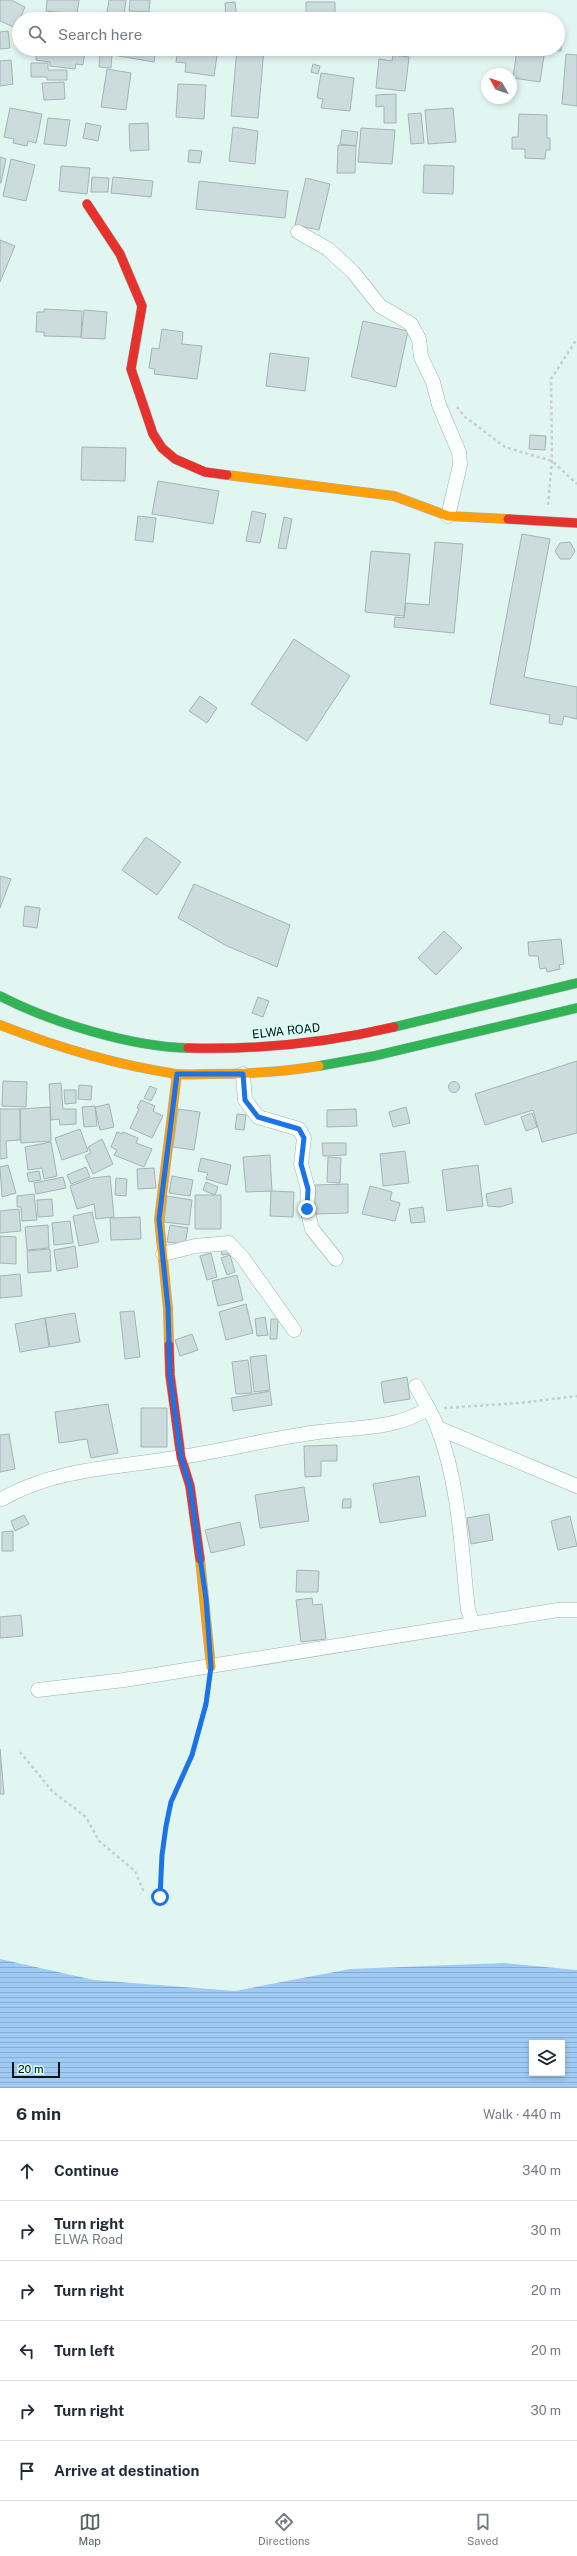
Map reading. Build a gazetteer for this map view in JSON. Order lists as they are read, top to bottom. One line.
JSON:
{"streets":{"street":["ELWA ROAD"]},"scale_bar":"20 m","north":"top left","page":{"search":"Search here","scale":"20 m","heading":["6 min","Walk · 440 m"],"list":[["Continue","340 m"],["Turn right","ELWA Road","30 m"],["Turn right","20 m"],["Turn left","20 m"],["Turn right","30 m"],"Arrive at destination"],"nav":["Map","Directions","Saved"]}}
